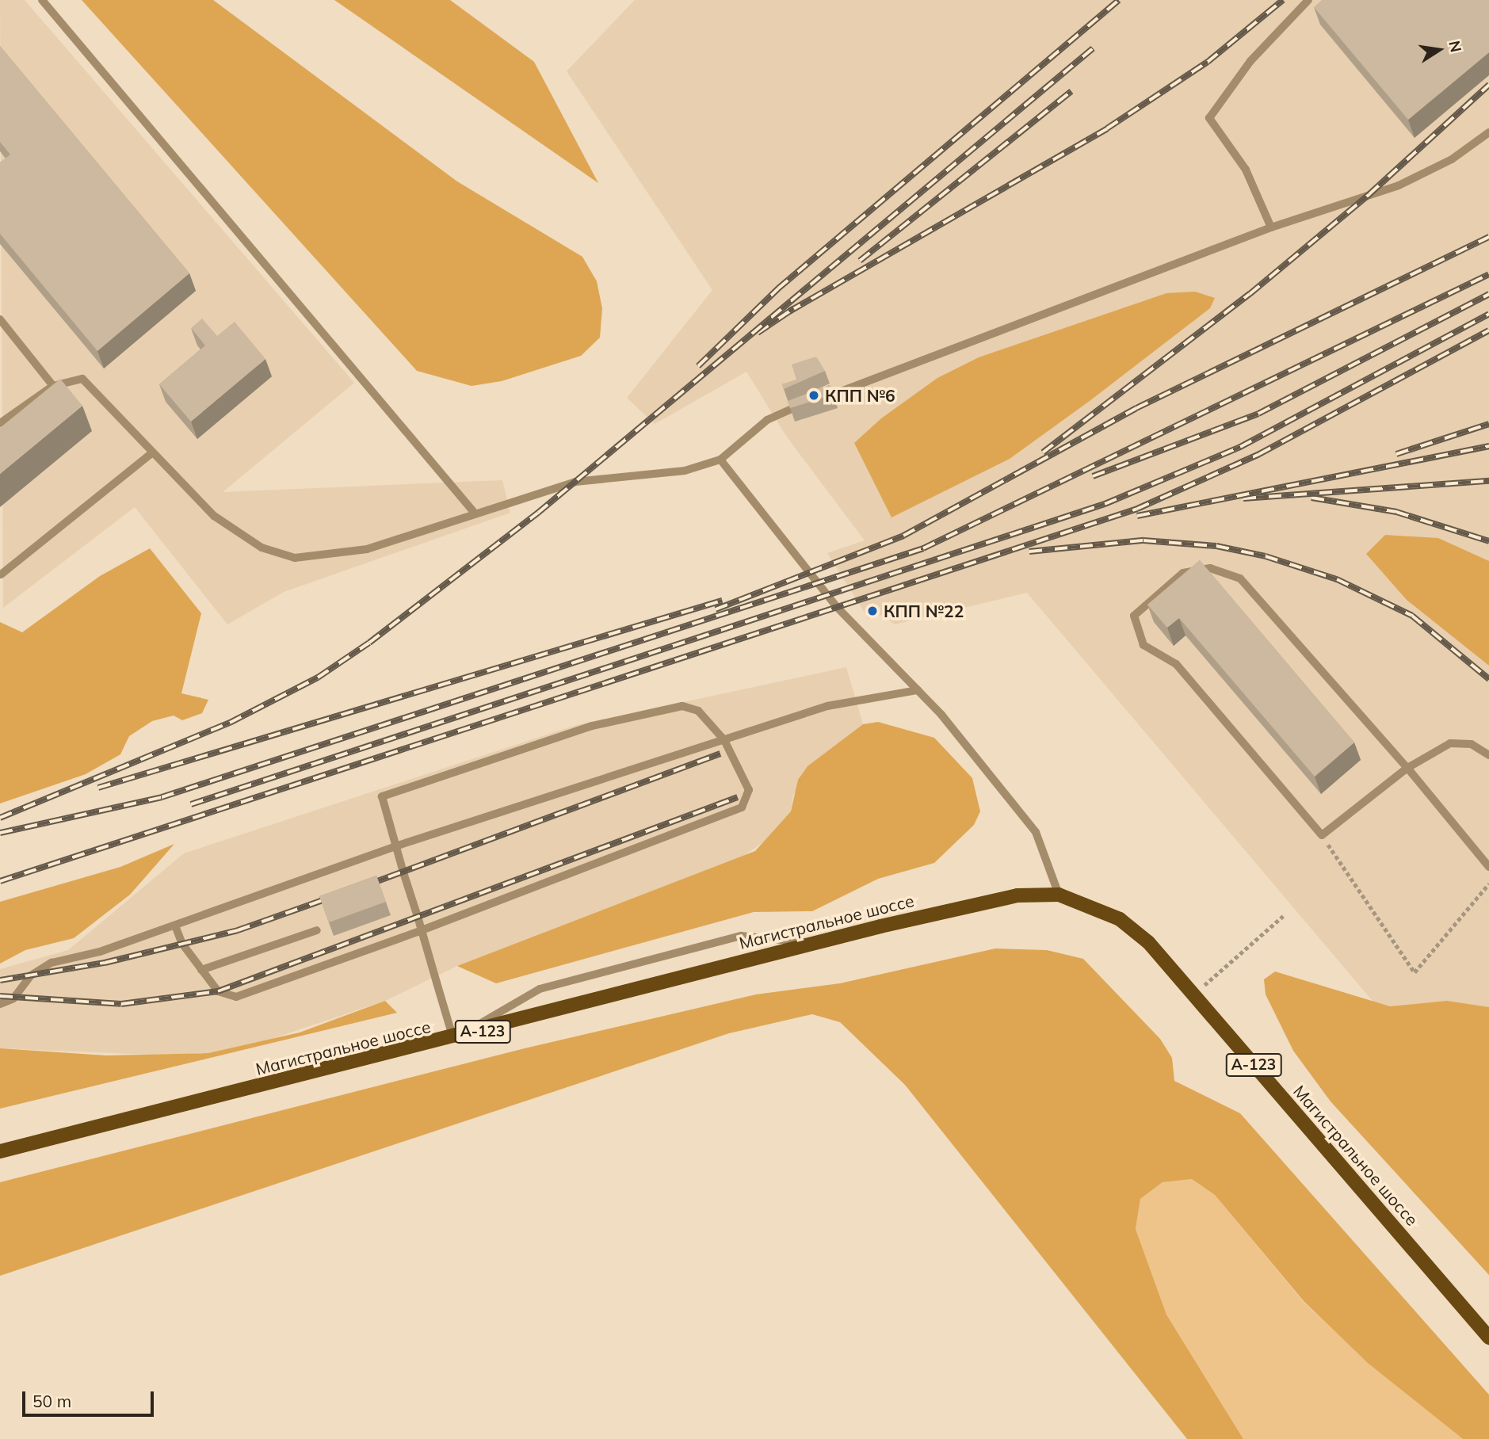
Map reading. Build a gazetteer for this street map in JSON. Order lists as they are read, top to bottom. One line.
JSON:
{"streets":{"main road":["Магистральное шоссе","А-123"]},"places":["КПП №6","КПП №22"],"scale_bar":"50 m","north":"right"}
